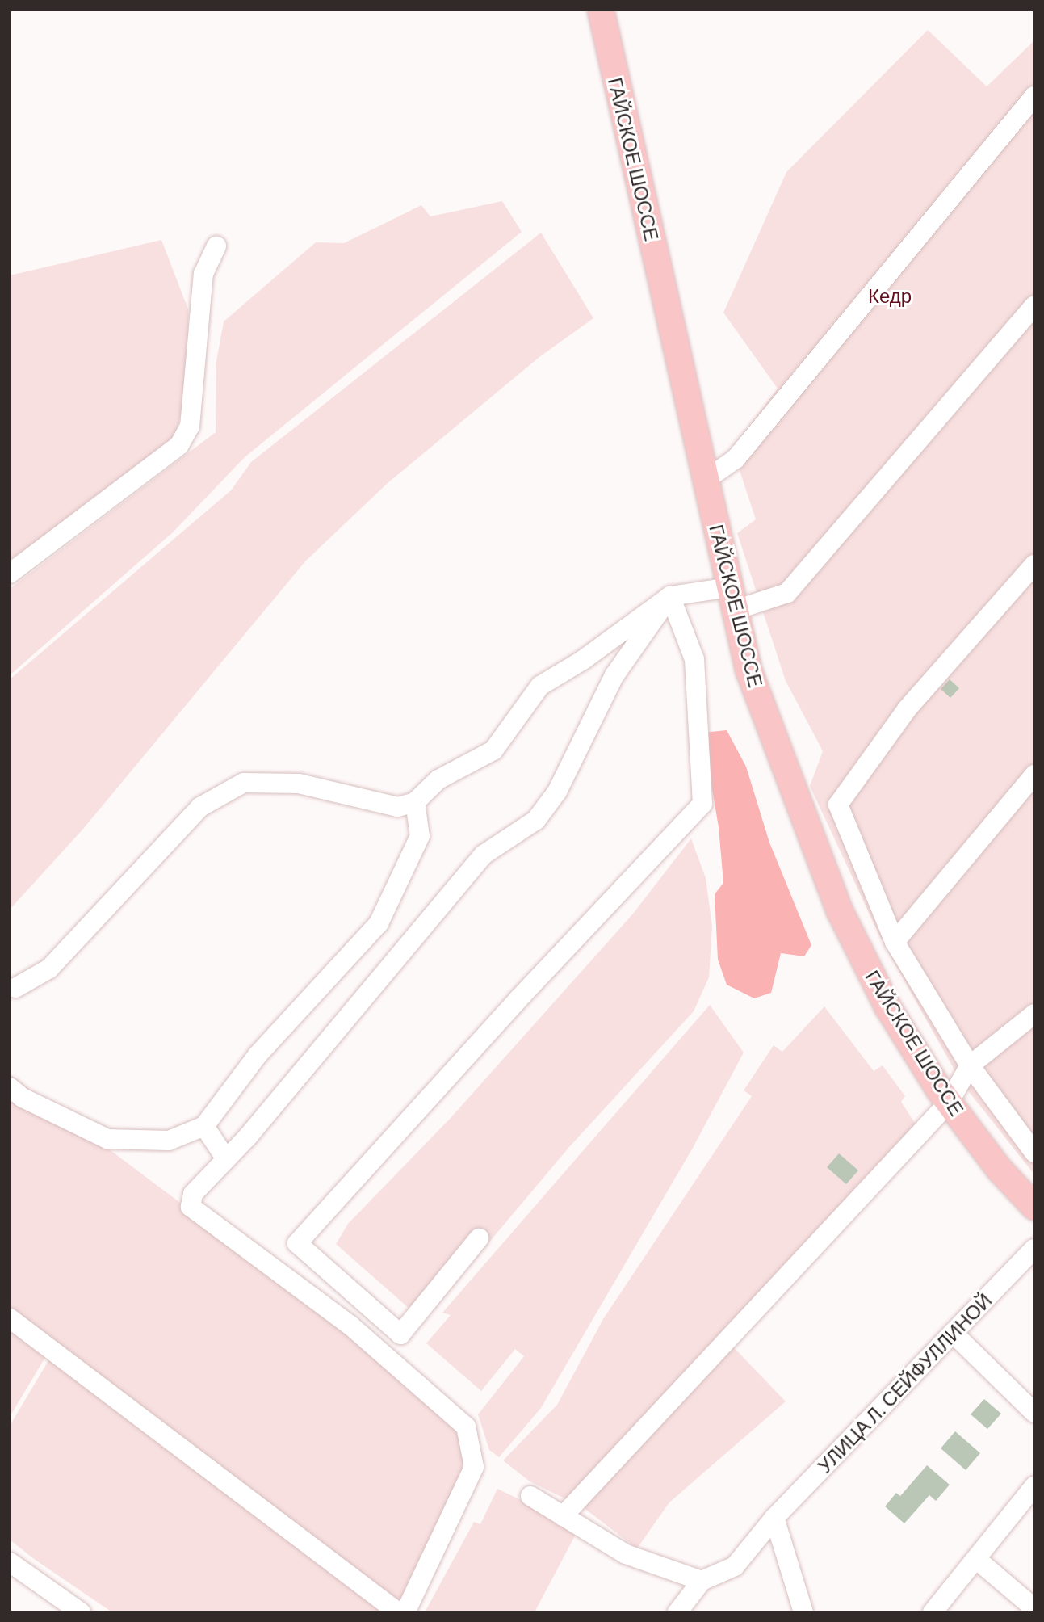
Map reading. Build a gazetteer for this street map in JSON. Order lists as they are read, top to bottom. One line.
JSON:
{"streets":{"main road":["ГАЙСКОЕ ШОССЕ"],"street":["УЛИЦА Л. СЕЙФУЛЛИНОЙ"]},"parks":["Кедр"]}
